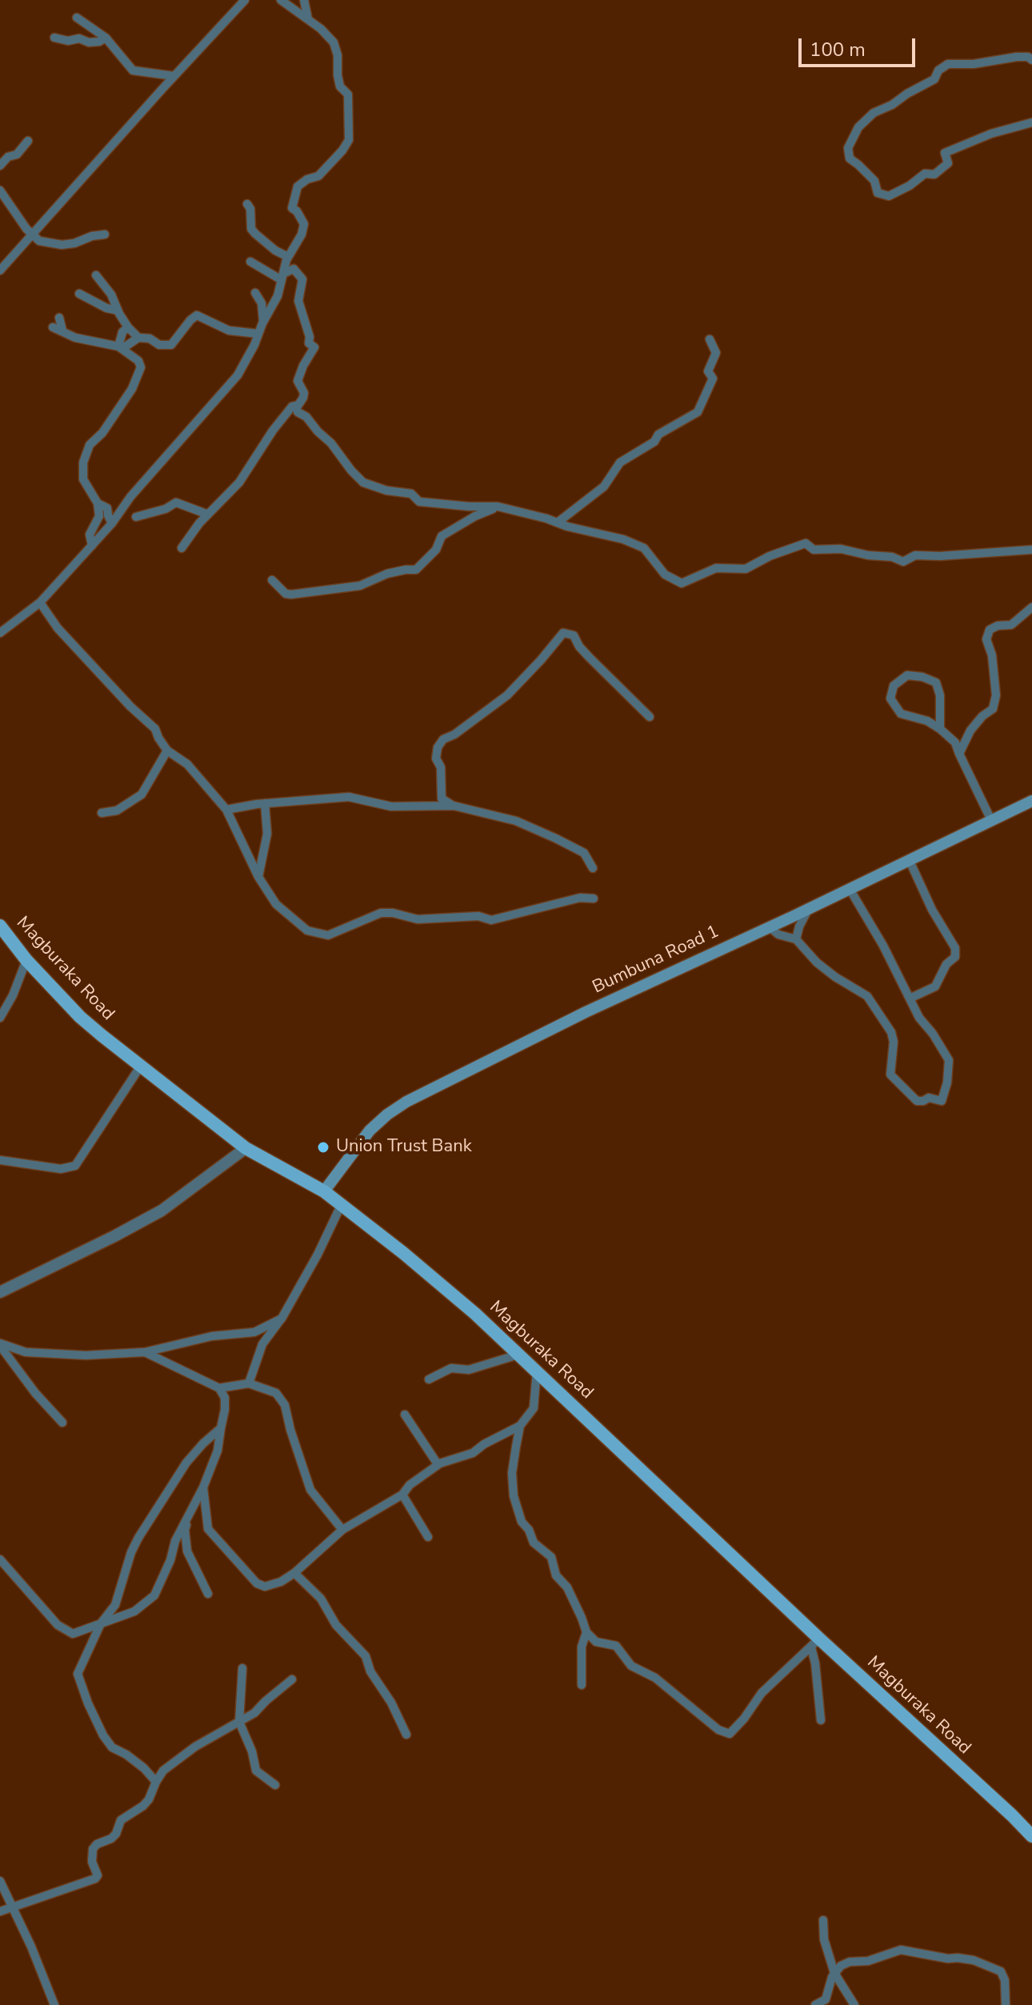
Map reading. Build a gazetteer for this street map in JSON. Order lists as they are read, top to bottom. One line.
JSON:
{"streets":{"main road":["Bumbuna Road 1","Magburaka Road"]},"crossings":[["Bumbuna Road 1","Magburaka Road"]],"places":["Union Trust Bank"],"scale_bar":"100 m"}
